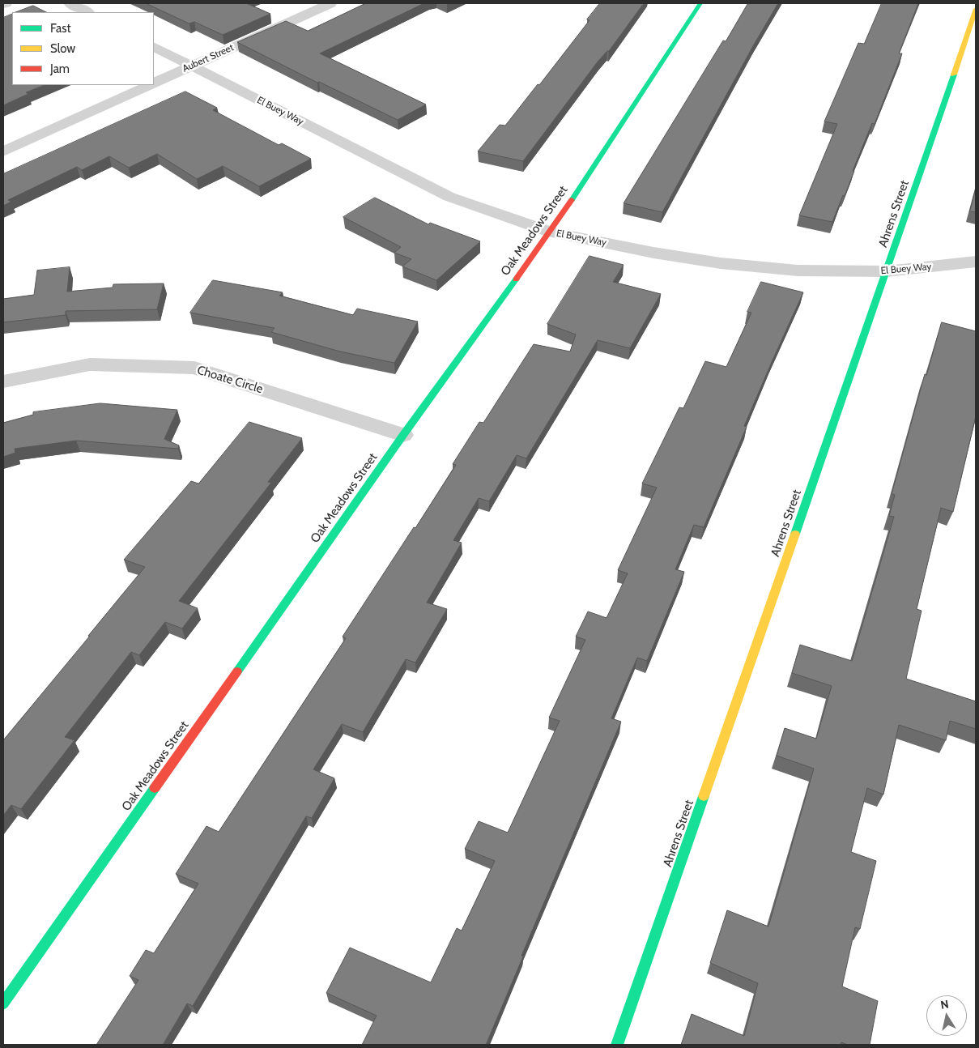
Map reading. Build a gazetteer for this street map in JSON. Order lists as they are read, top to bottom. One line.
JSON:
{"streets":{"street":["Aubert Street","El Buey Way","Ahrens Street","Oak Meadows Street","Choate Circle"]},"crossings":[["Aubert Street","El Buey Way"],["El Buey Way","Ahrens Street"],["El Buey Way","Oak Meadows Street"],["Oak Meadows Street","Choate Circle"]],"legend":["Fast","Slow","Jam"],"north":"top"}
